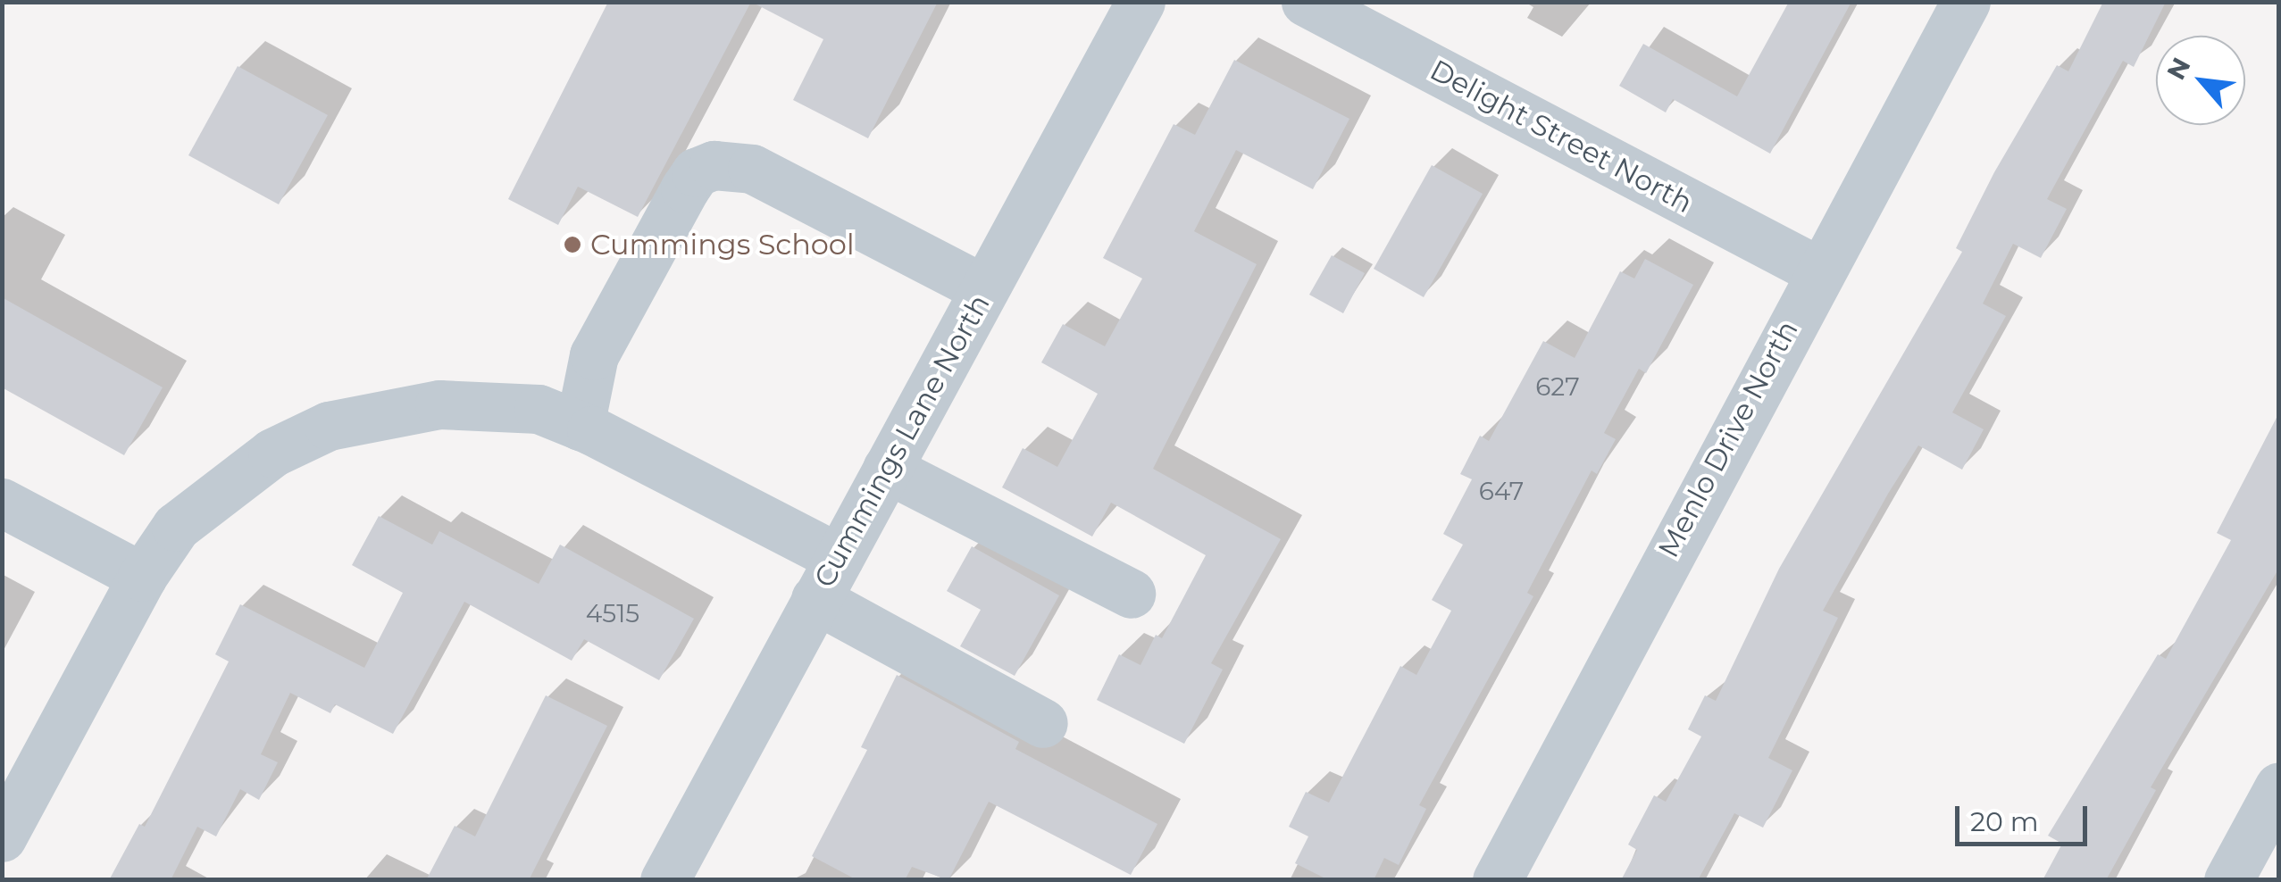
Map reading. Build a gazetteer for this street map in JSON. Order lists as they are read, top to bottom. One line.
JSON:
{"streets":{"street":["Delight Street North","Menlo Drive North","Cummings Lane North"]},"crossings":[["Delight Street North","Menlo Drive North"]],"places":["Cummings School"],"house_numbers":["627","647","4515"],"scale_bar":"20 m","north":"top left"}
